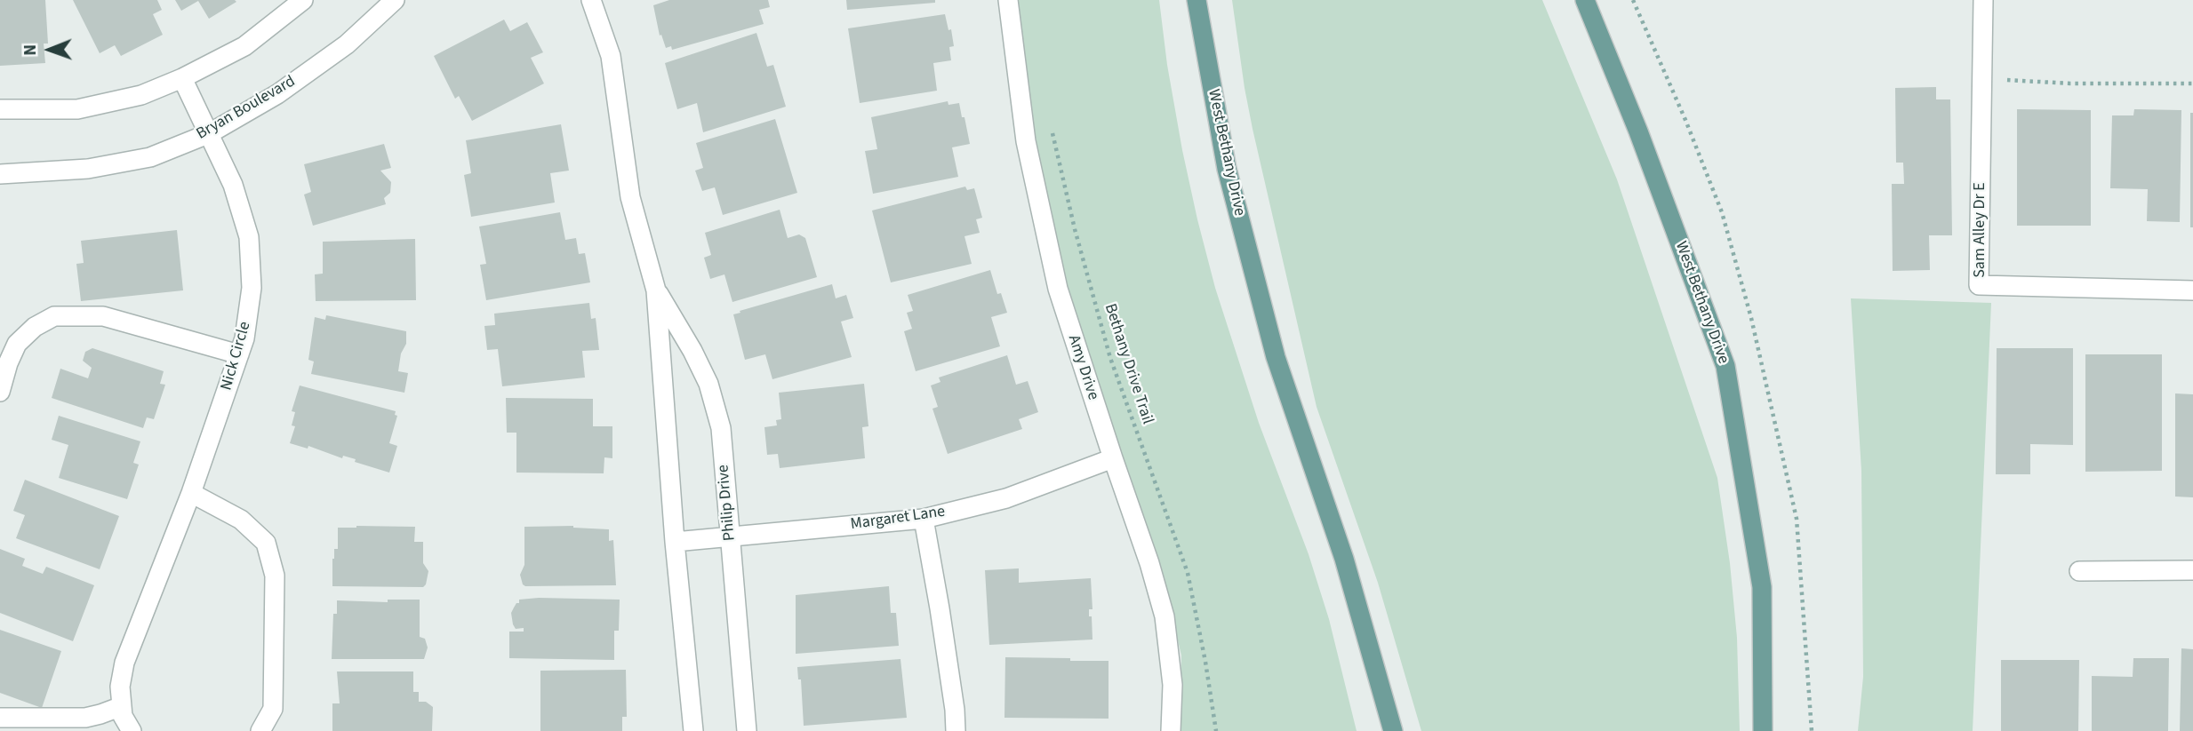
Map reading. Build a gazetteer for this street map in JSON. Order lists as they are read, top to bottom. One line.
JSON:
{"streets":{"main road":["West Bethany Drive"],"street":["Bryan Boulevard","Sam Alley Dr E","Nick Circle","Amy Drive","Philip Drive","Margaret Lane"],"path":["Bethany Drive Trail"]},"crossings":[["Bryan Boulevard","Nick Circle"],["Amy Drive","Margaret Lane"],["Philip Drive","Margaret Lane"]],"north":"left"}
